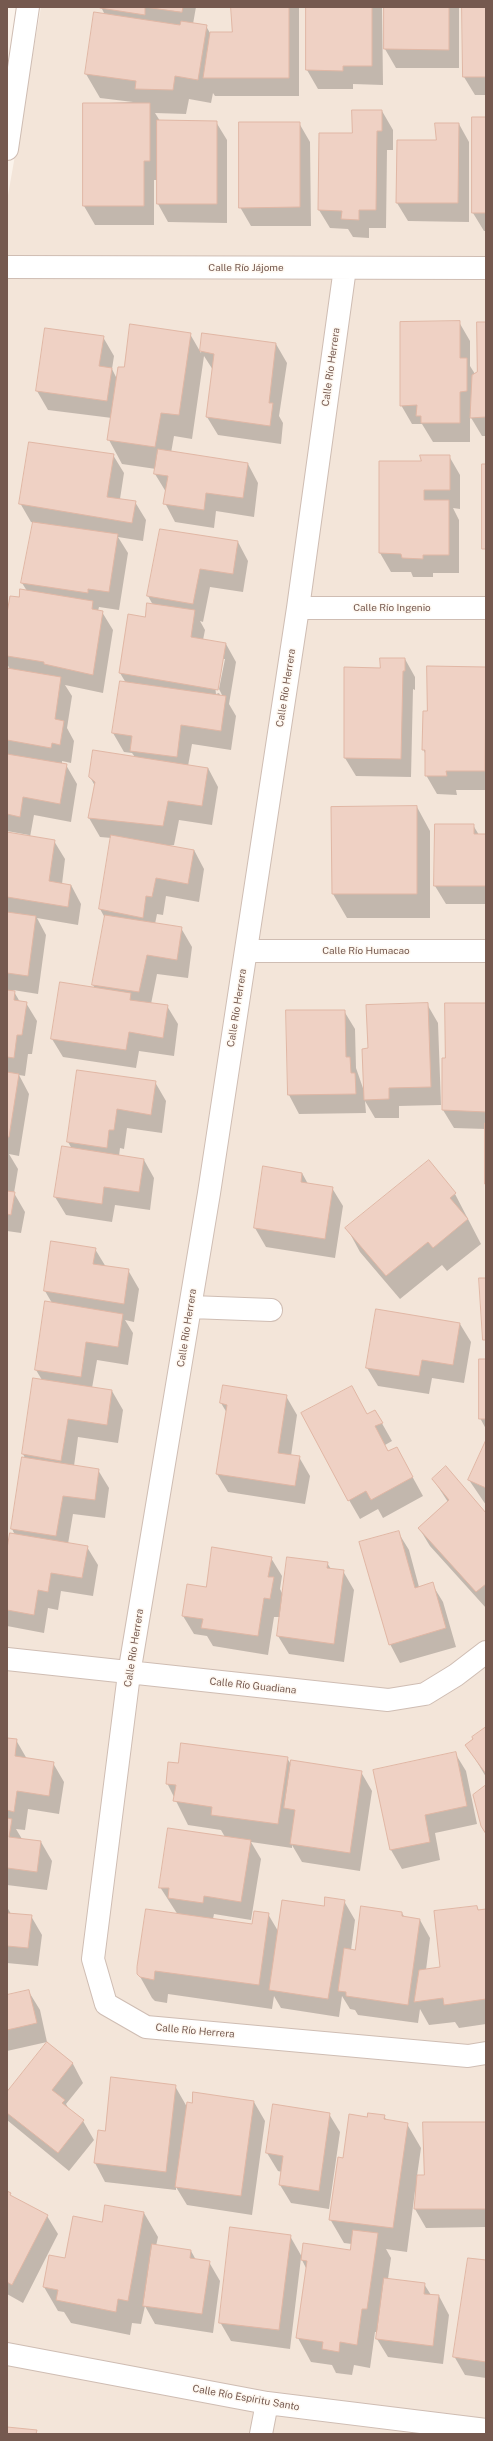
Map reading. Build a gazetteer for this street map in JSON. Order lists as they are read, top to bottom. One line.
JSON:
{"streets":{"street":["Calle Río Jájome","Calle Río Herrera","Calle Río Ingenio","Calle Río Humacao","Calle Río Guadiana","Calle Río Espíritu Santo"]},"crossings":[["Calle Río Jájome","Calle Río Herrera"],["Calle Río Herrera","Calle Río Ingenio"],["Calle Río Herrera","Calle Río Humacao"],["Calle Río Herrera","Calle Río Guadiana"]]}
